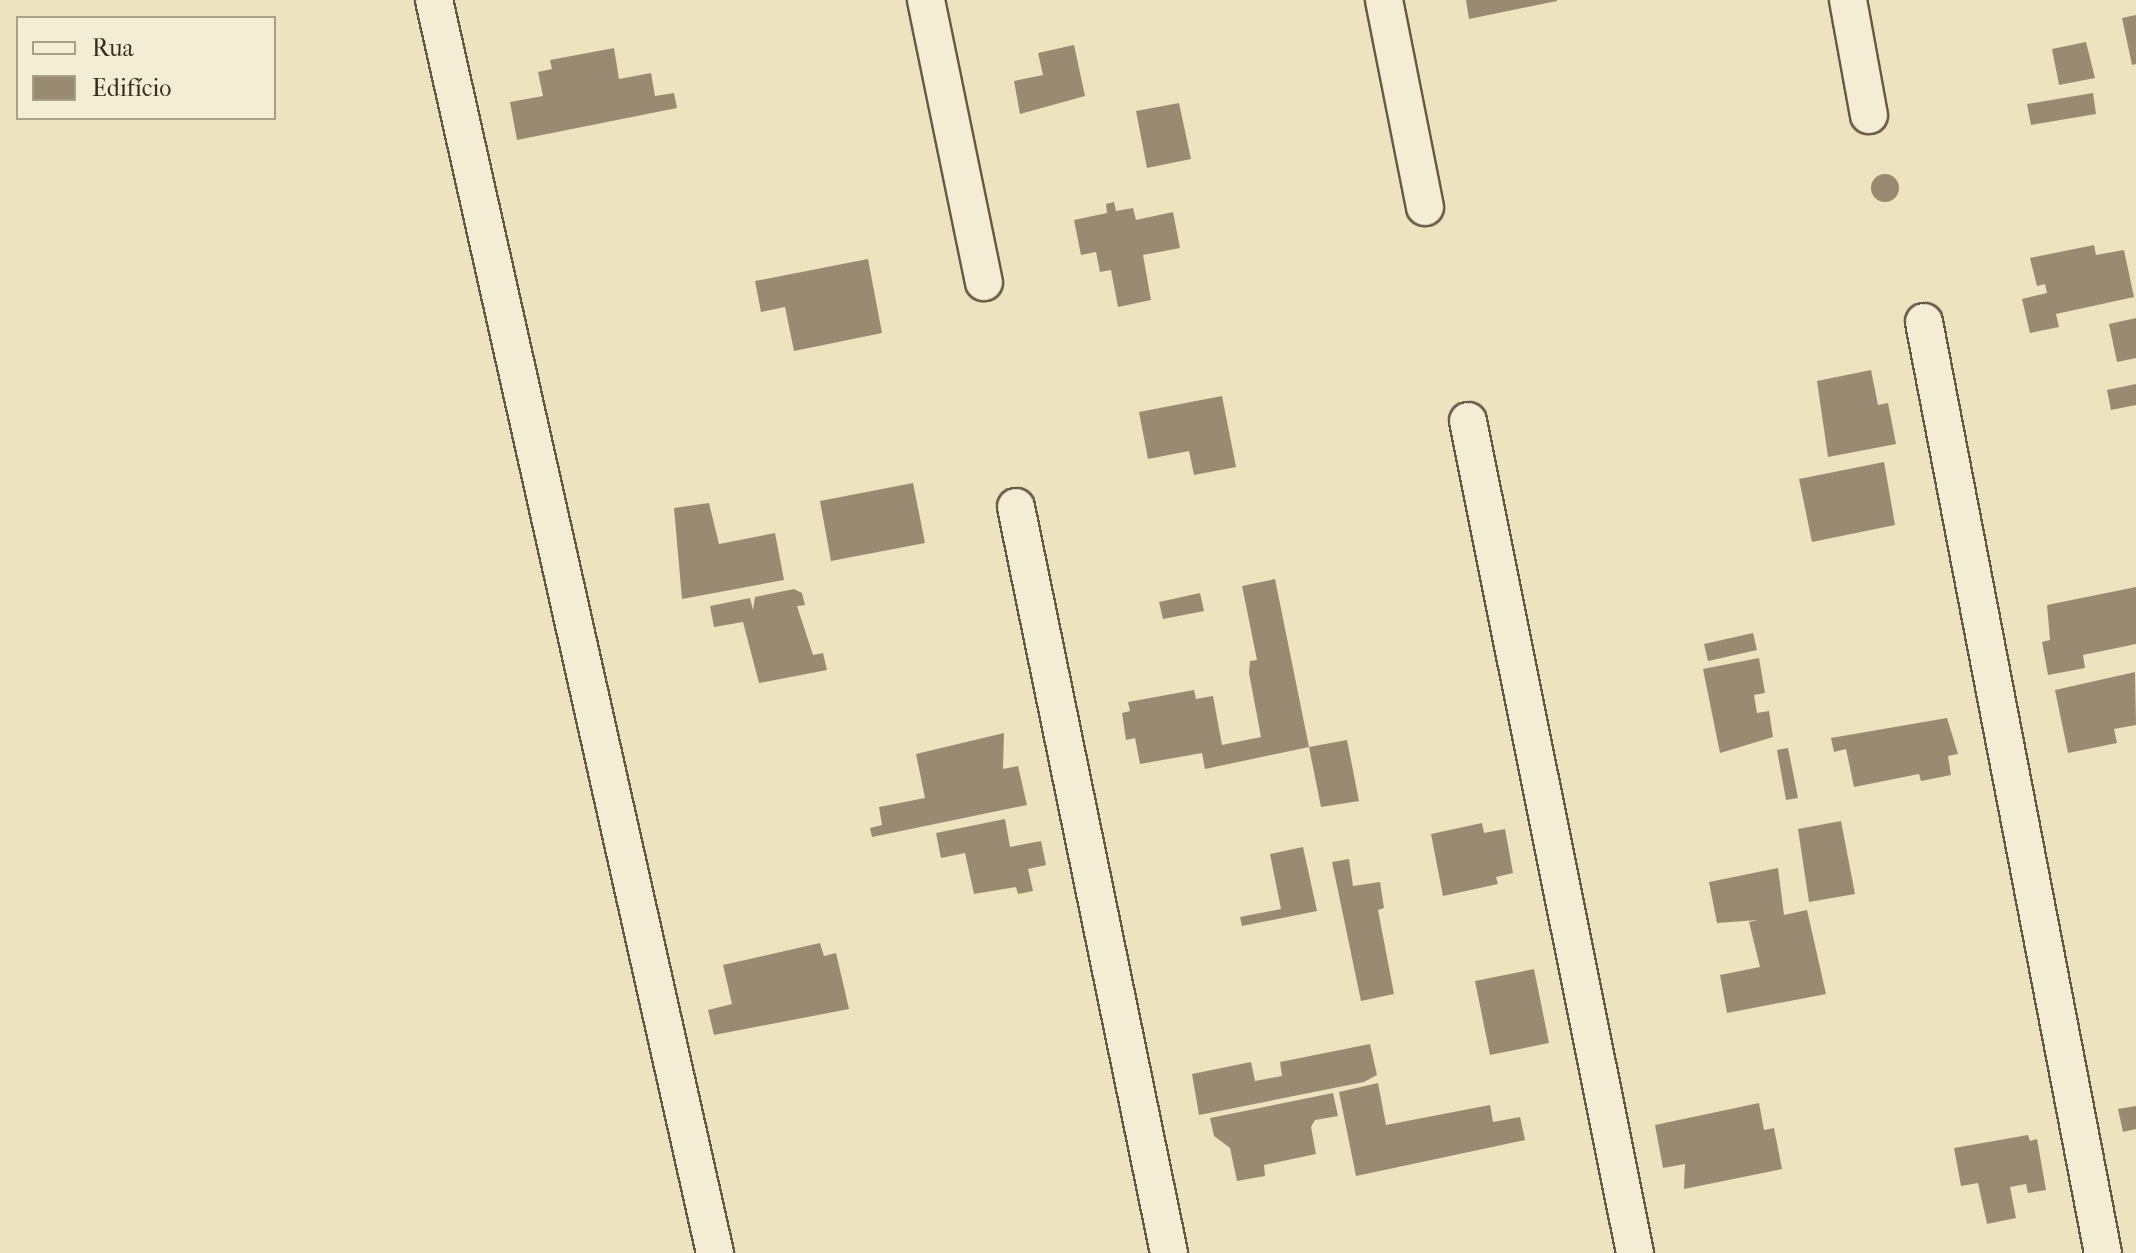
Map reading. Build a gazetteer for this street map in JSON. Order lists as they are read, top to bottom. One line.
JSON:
{"legend":["Rua","Edifício"]}
